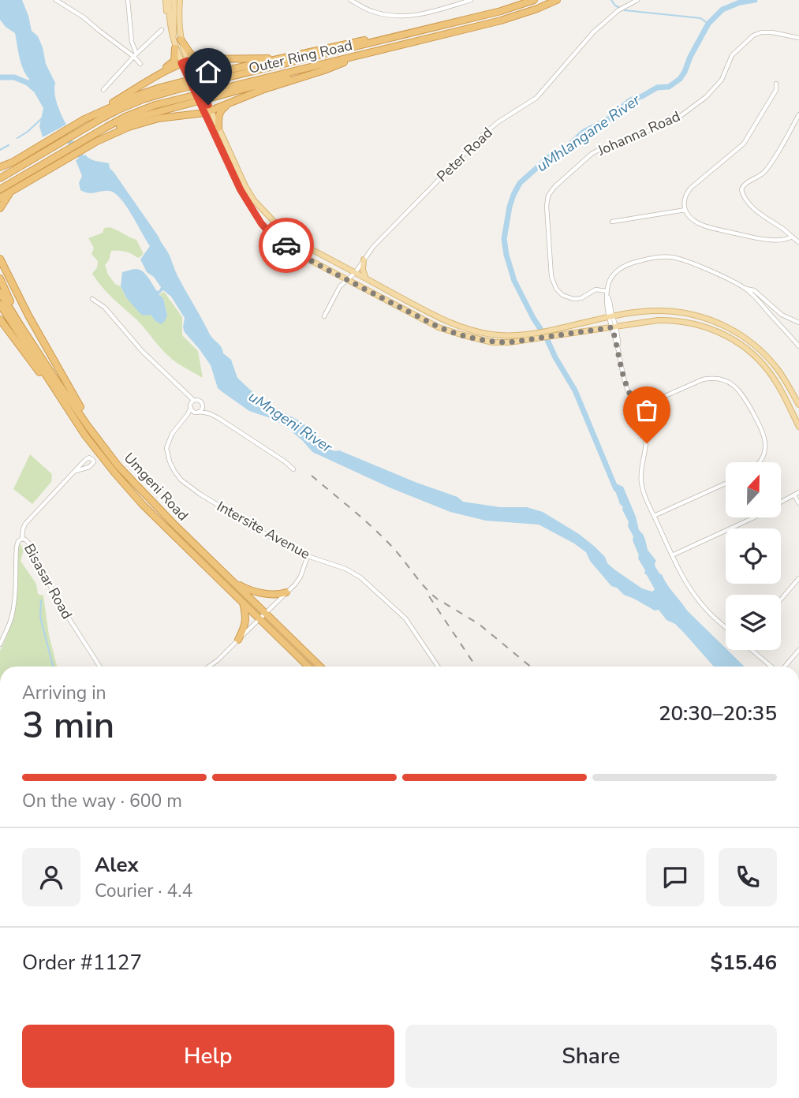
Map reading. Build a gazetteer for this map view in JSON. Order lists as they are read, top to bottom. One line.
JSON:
{"streets":{"highway":["Outer Ring Road","Umgeni Road"],"street":["Johanna Road","Peter Road","Intersite Avenue","Bisasar Road"]},"water":["uMhlangane River","uMngeni River"],"north":"top","page":{"heading":["3 min","Arriving in","20:30–20:35"],"panel":["Alex","Courier · 4.4","Order #1127","$15.46"],"bar":"On the way · 600 m","buttons":["Help","Share"]}}
